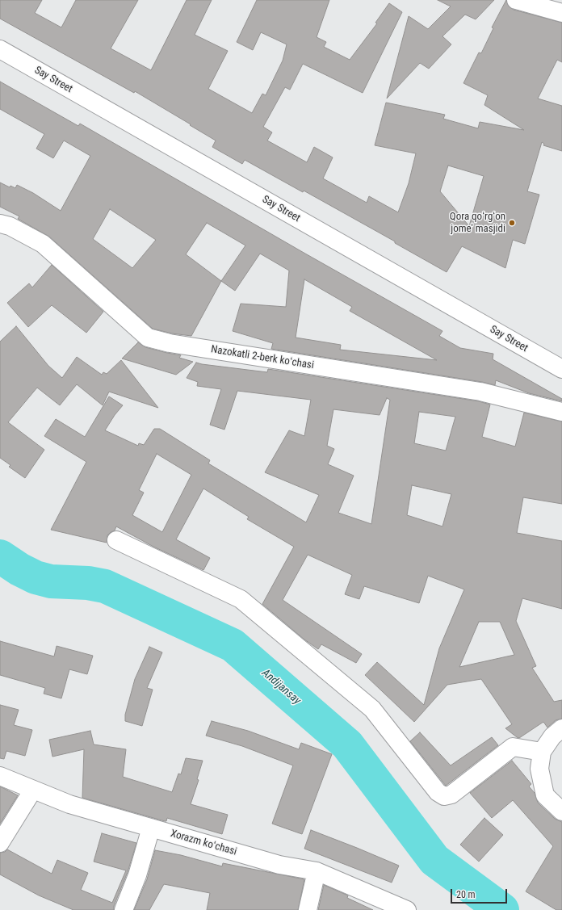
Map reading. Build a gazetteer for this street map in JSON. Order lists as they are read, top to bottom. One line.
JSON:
{"streets":{"street":["Say Street","Nazokatli 2-berk koʻchasi","Xorazm koʻchasi"]},"water":["Andijansay"],"places":["Qora qoʻrgʻon jome' masjidi"],"scale_bar":"20 m"}
